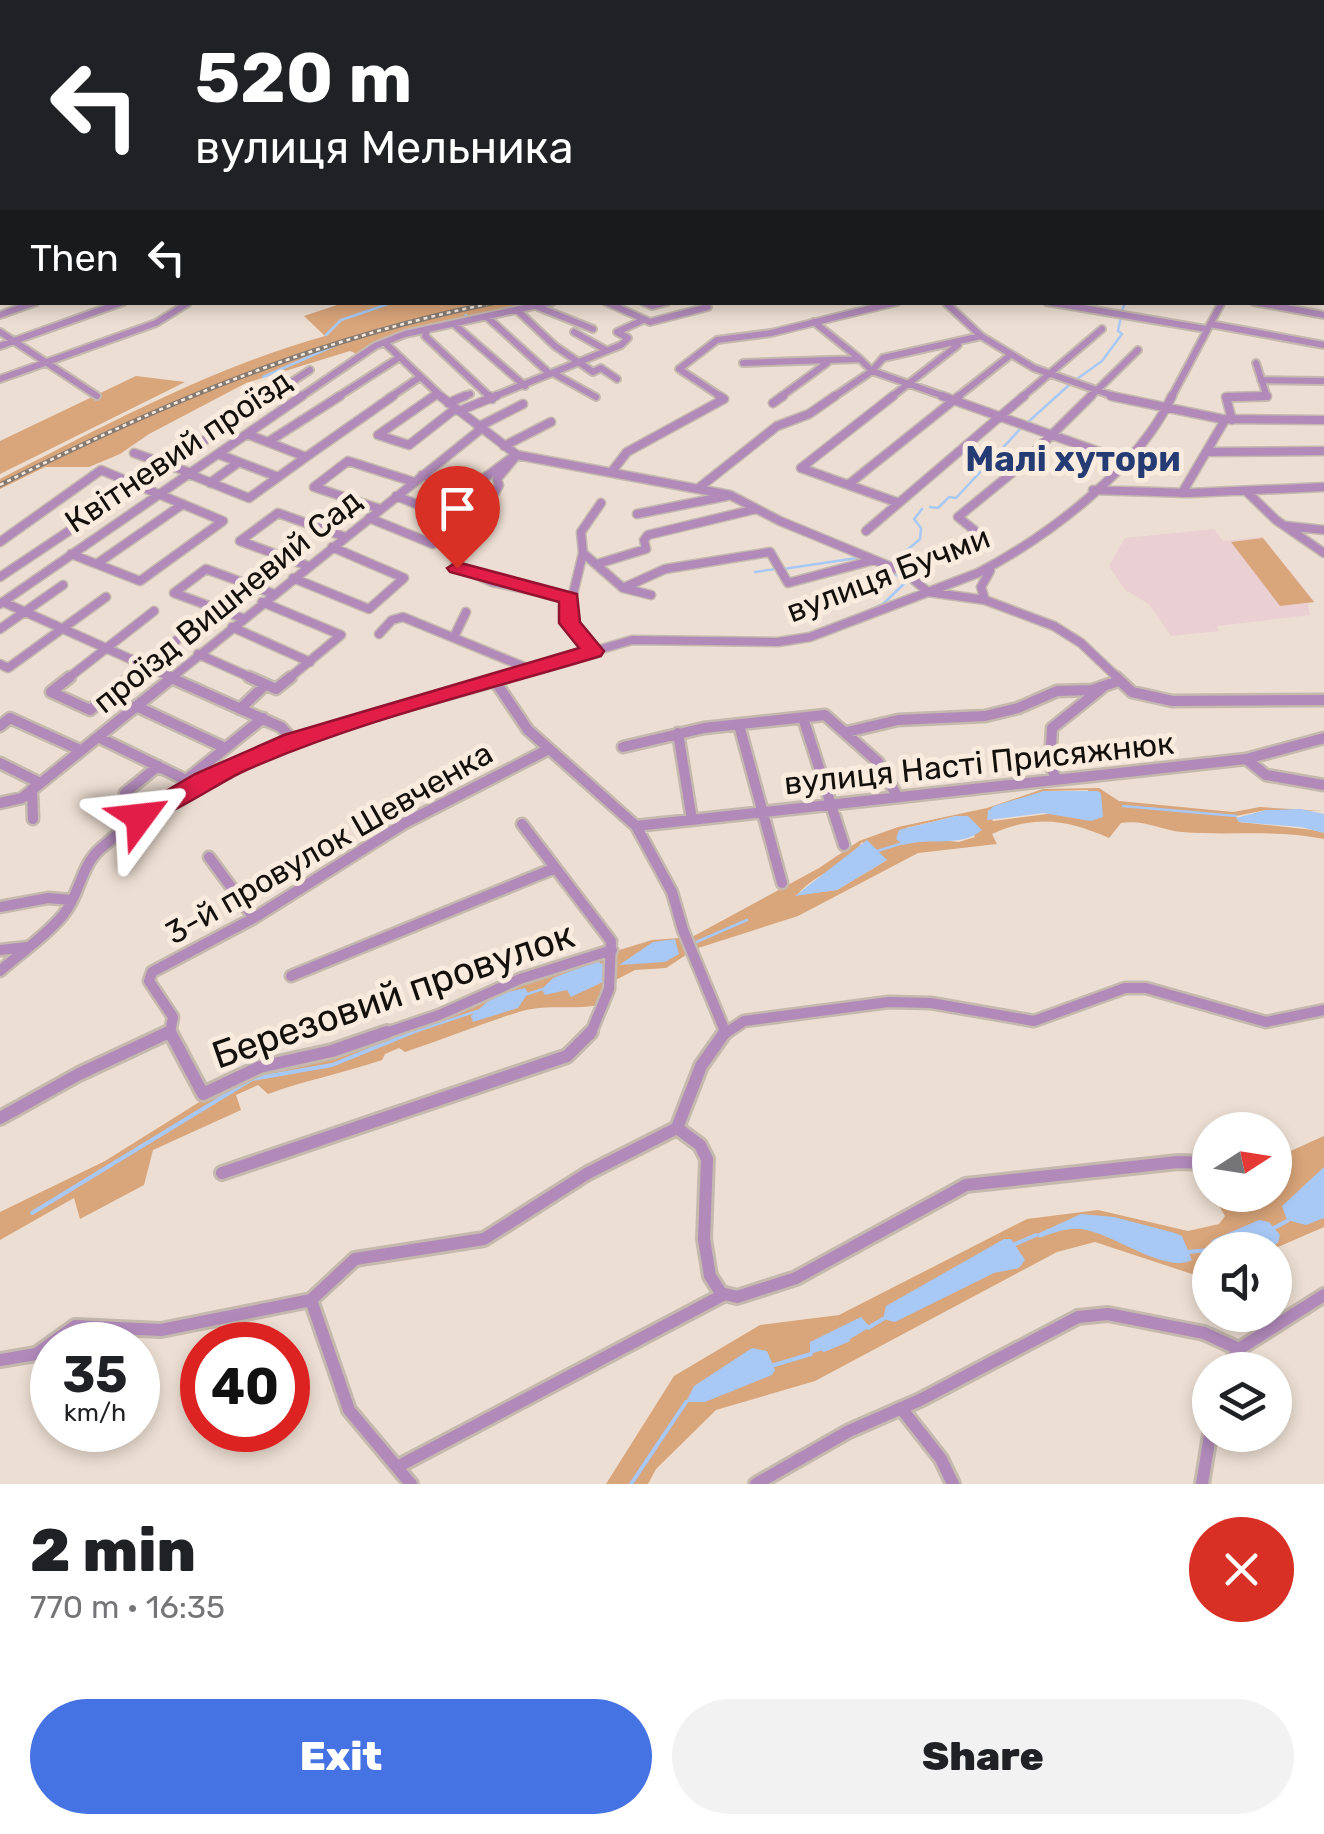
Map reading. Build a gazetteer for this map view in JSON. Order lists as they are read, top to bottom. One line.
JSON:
{"streets":{"street":["Квітневий проїзд","вулиця Бучми","проїзд Вишневий Сад","вулиця Насті Присяжнюк","3-й провулок Шевченка","Березовий провулок"]},"crossings":[["3-й провулок Шевченка","Березовий провулок"]],"districts":["Малі хутори"],"north":"right","page":{"turn":["520 m","вулиця Мельника"],"then":"Then","speed":"35 km/h","limit":"40","heading":["2 min","770 m · 16:35"],"buttons":["Exit","Share"]}}
